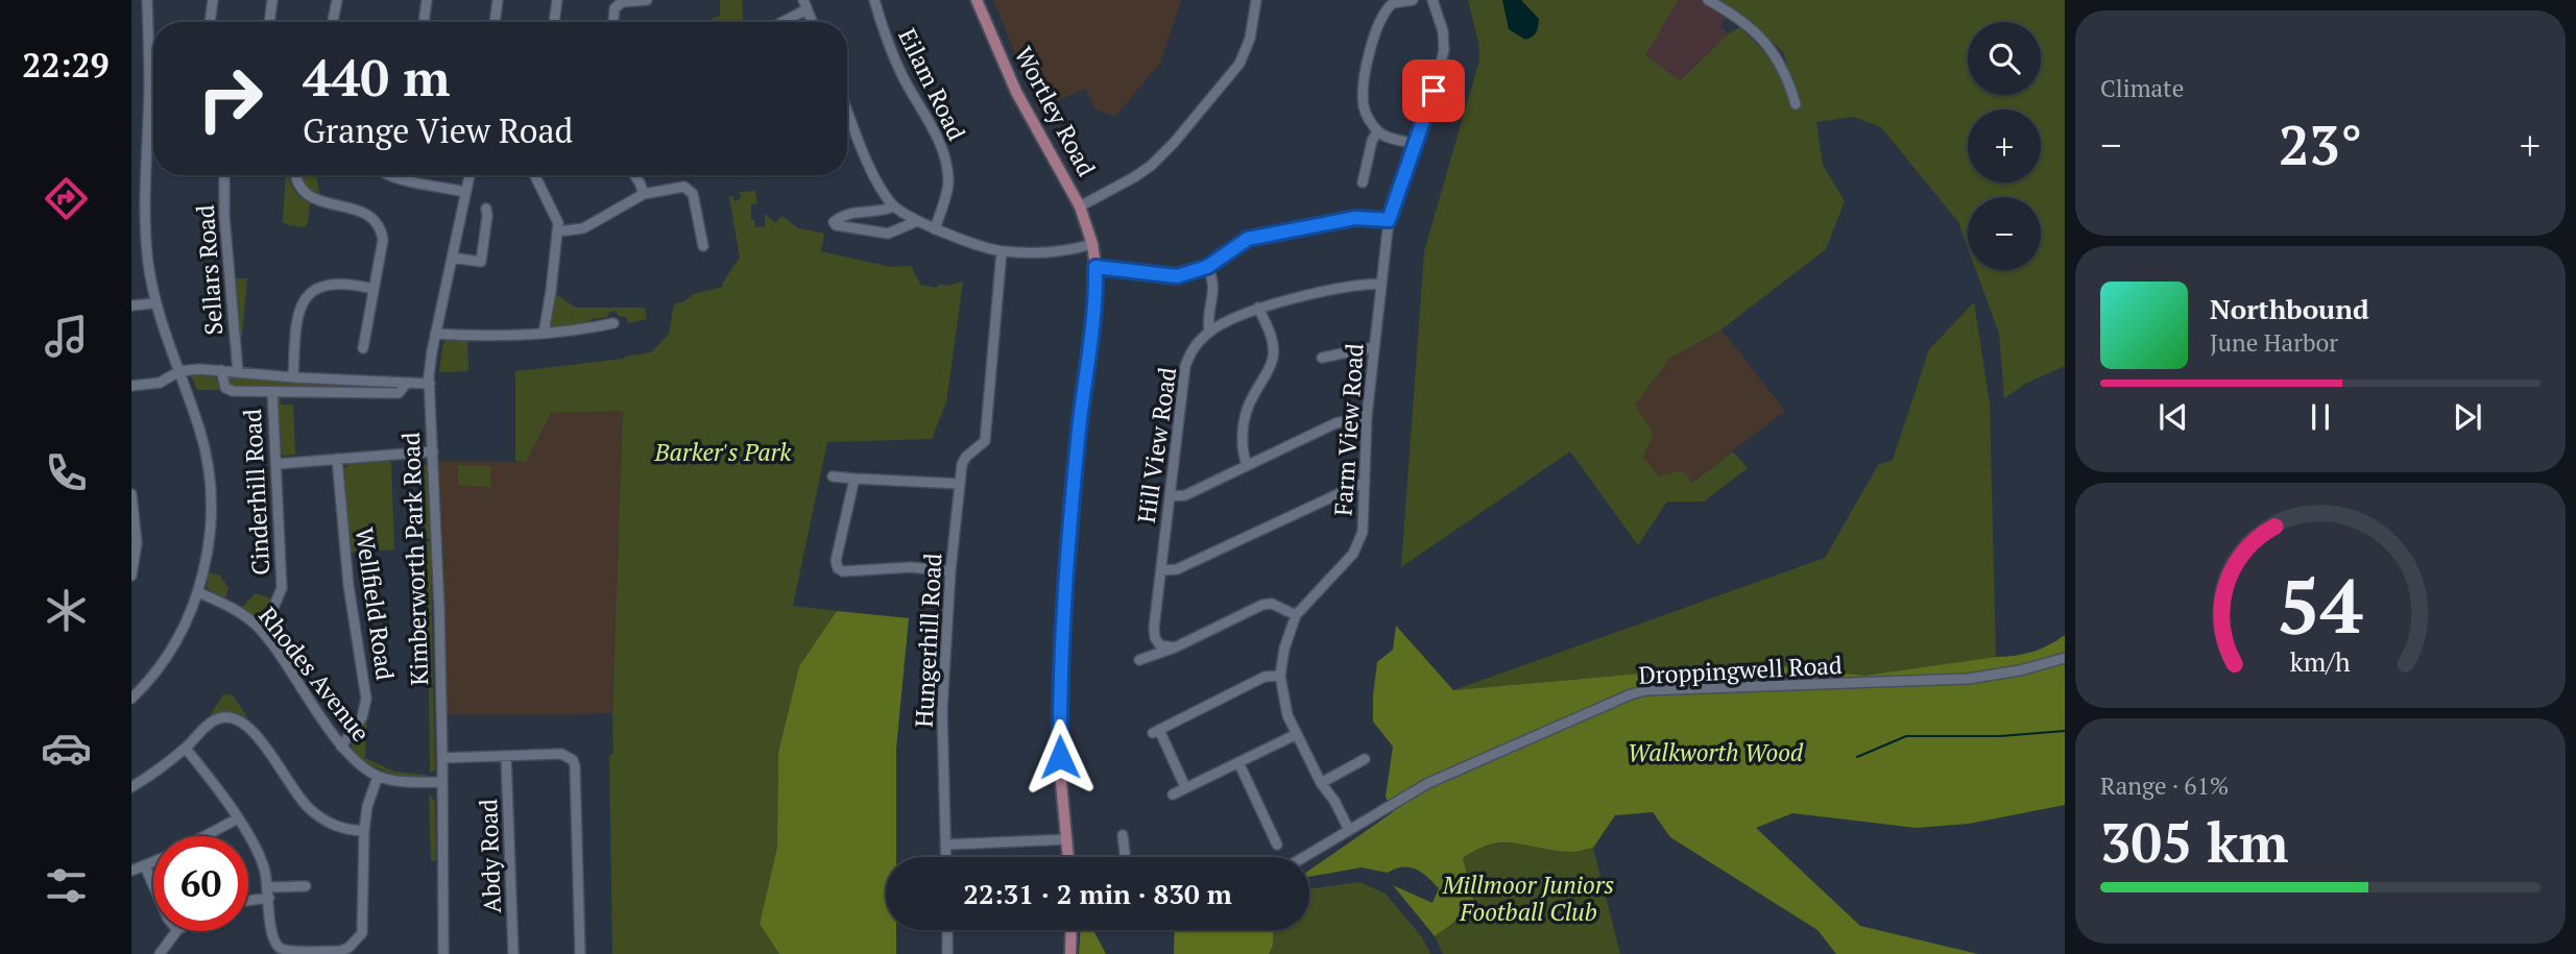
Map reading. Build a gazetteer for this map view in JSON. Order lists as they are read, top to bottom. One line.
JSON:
{"streets":{"main road":["Wortley Road"],"street":["Eilam Road","Sellars Road","Farm View Road","Hill View Road","Cinderhill Road","Kimberworth Park Road","Wellfield Road","Hungerhill Road","Droppingwell Road","Rhodes Avenue","Abdy Road"]},"crossings":[["Farm View Road","Hill View Road"],["Farm View Road","Droppingwell Road"],["Cinderhill Road","Rhodes Avenue"],["Kimberworth Park Road","Rhodes Avenue"],["Wellfield Road","Rhodes Avenue"]],"parks":["Barker's Park","Walkworth Wood","Millmoor Juniors Football Club"],"page":{"tabs":"22:29","tile":["Climate",["Range · 61%","305 km"]],"map_buttons":["+","−"],"turn":["440 m","Grange View Road"],"heat":["−","23°","+"],"song":["Northbound","June Harbor"],"limit":"60","trip":"22:31 · 2 min · 830 m","gauge":["54","km/h"]}}
